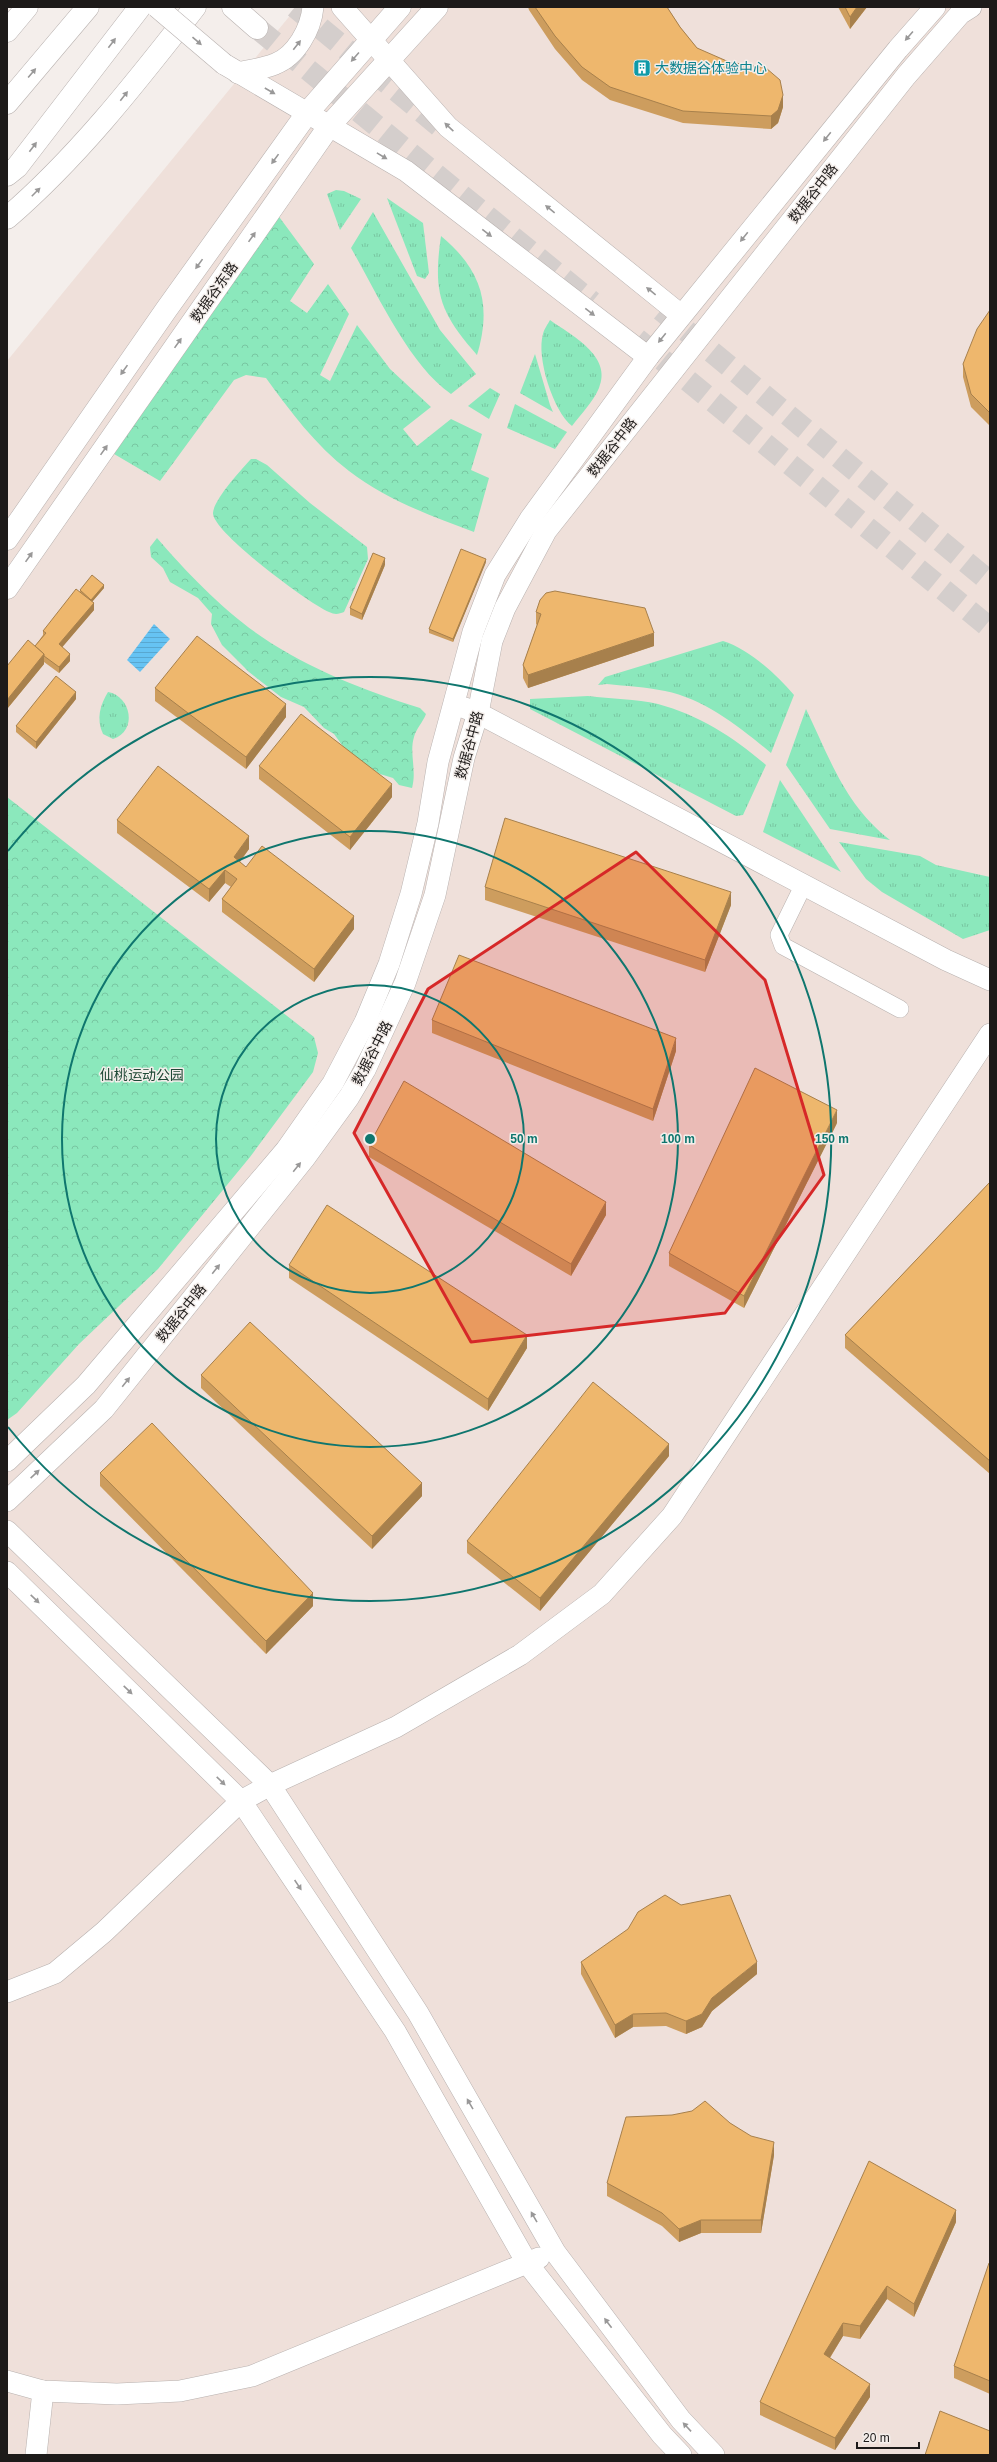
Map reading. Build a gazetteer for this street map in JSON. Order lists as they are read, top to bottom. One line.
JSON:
{"streets":{"main road":["数据谷东路"],"street":["数据谷中路"]},"parks":["仙桃运动公园"],"places":{"building":["大数据谷体验中心"]},"scale_bar":"20 m","rings":["50 m","100 m","150 m"]}
